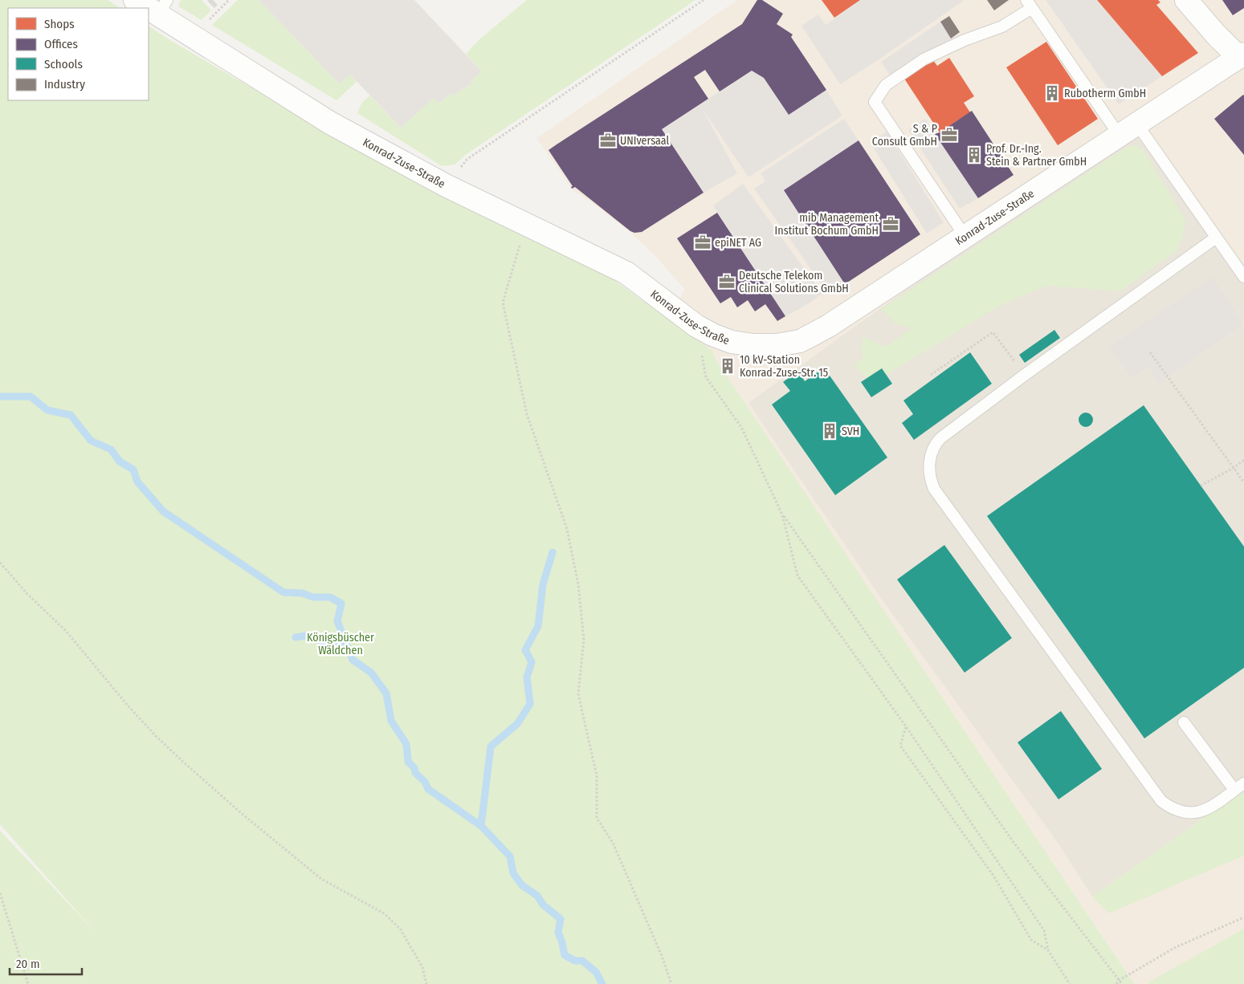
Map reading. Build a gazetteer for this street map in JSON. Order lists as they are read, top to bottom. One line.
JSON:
{"streets":{"street":["Konrad-Zuse-Straße"]},"parks":["Königsbüscher Wäldchen"],"places":{"building":["Rubotherm GmbH","Prof. Dr.-Ing. Stein & Partner GmbH","10 kV-Station Konrad-Zuse-Str. 15","SVH"],"office":["S & P Consult GmbH","UNIversaal","mib Management Institut Bochum GmbH","epiNET AG","Deutsche Telekom Clinical Solutions GmbH"]},"legend":["Shops","Offices","Schools","Industry"],"scale_bar":"20 m"}
